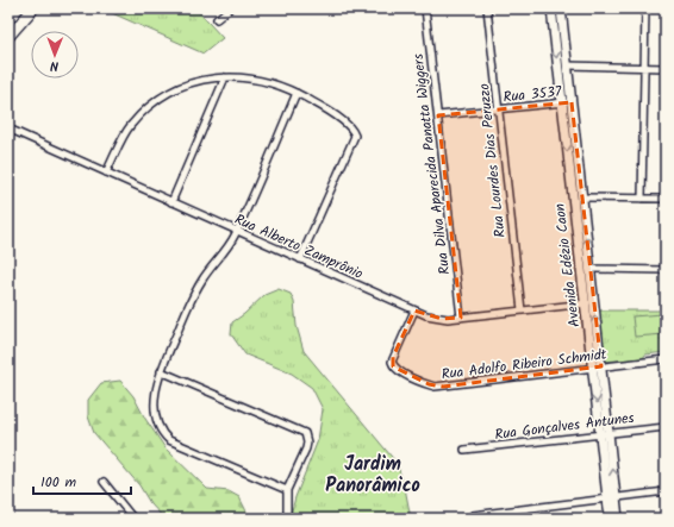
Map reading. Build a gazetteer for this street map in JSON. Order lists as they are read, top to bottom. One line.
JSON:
{"streets":{"main road":["Avenida Edézio Caon"],"street":["Rua 3537","Rua Lourdes Dias Peruzzo","Rua Dilva Aparecida Panatta Wiggers","Rua Alberto Zamprônio","Rua Adolfo Ribeiro Schmidt","Rua Gonçalves Antunes"]},"crossings":[["Rua 3537","Rua Lourdes Dias Peruzzo"],["Rua 3537","Rua Dilva Aparecida Panatta Wiggers"],["Rua 3537","Avenida Edézio Caon"],["Rua Lourdes Dias Peruzzo","Rua Alberto Zamprônio"],["Rua Dilva Aparecida Panatta Wiggers","Rua Alberto Zamprônio"],["Rua Alberto Zamprônio","Avenida Edézio Caon"],["Rua Alberto Zamprônio","Rua Adolfo Ribeiro Schmidt"],["Avenida Edézio Caon","Rua Adolfo Ribeiro Schmidt"],["Avenida Edézio Caon","Rua Gonçalves Antunes"]],"districts":["Jardim Panorâmico"],"scale_bar":"100 m","north":"bottom"}
